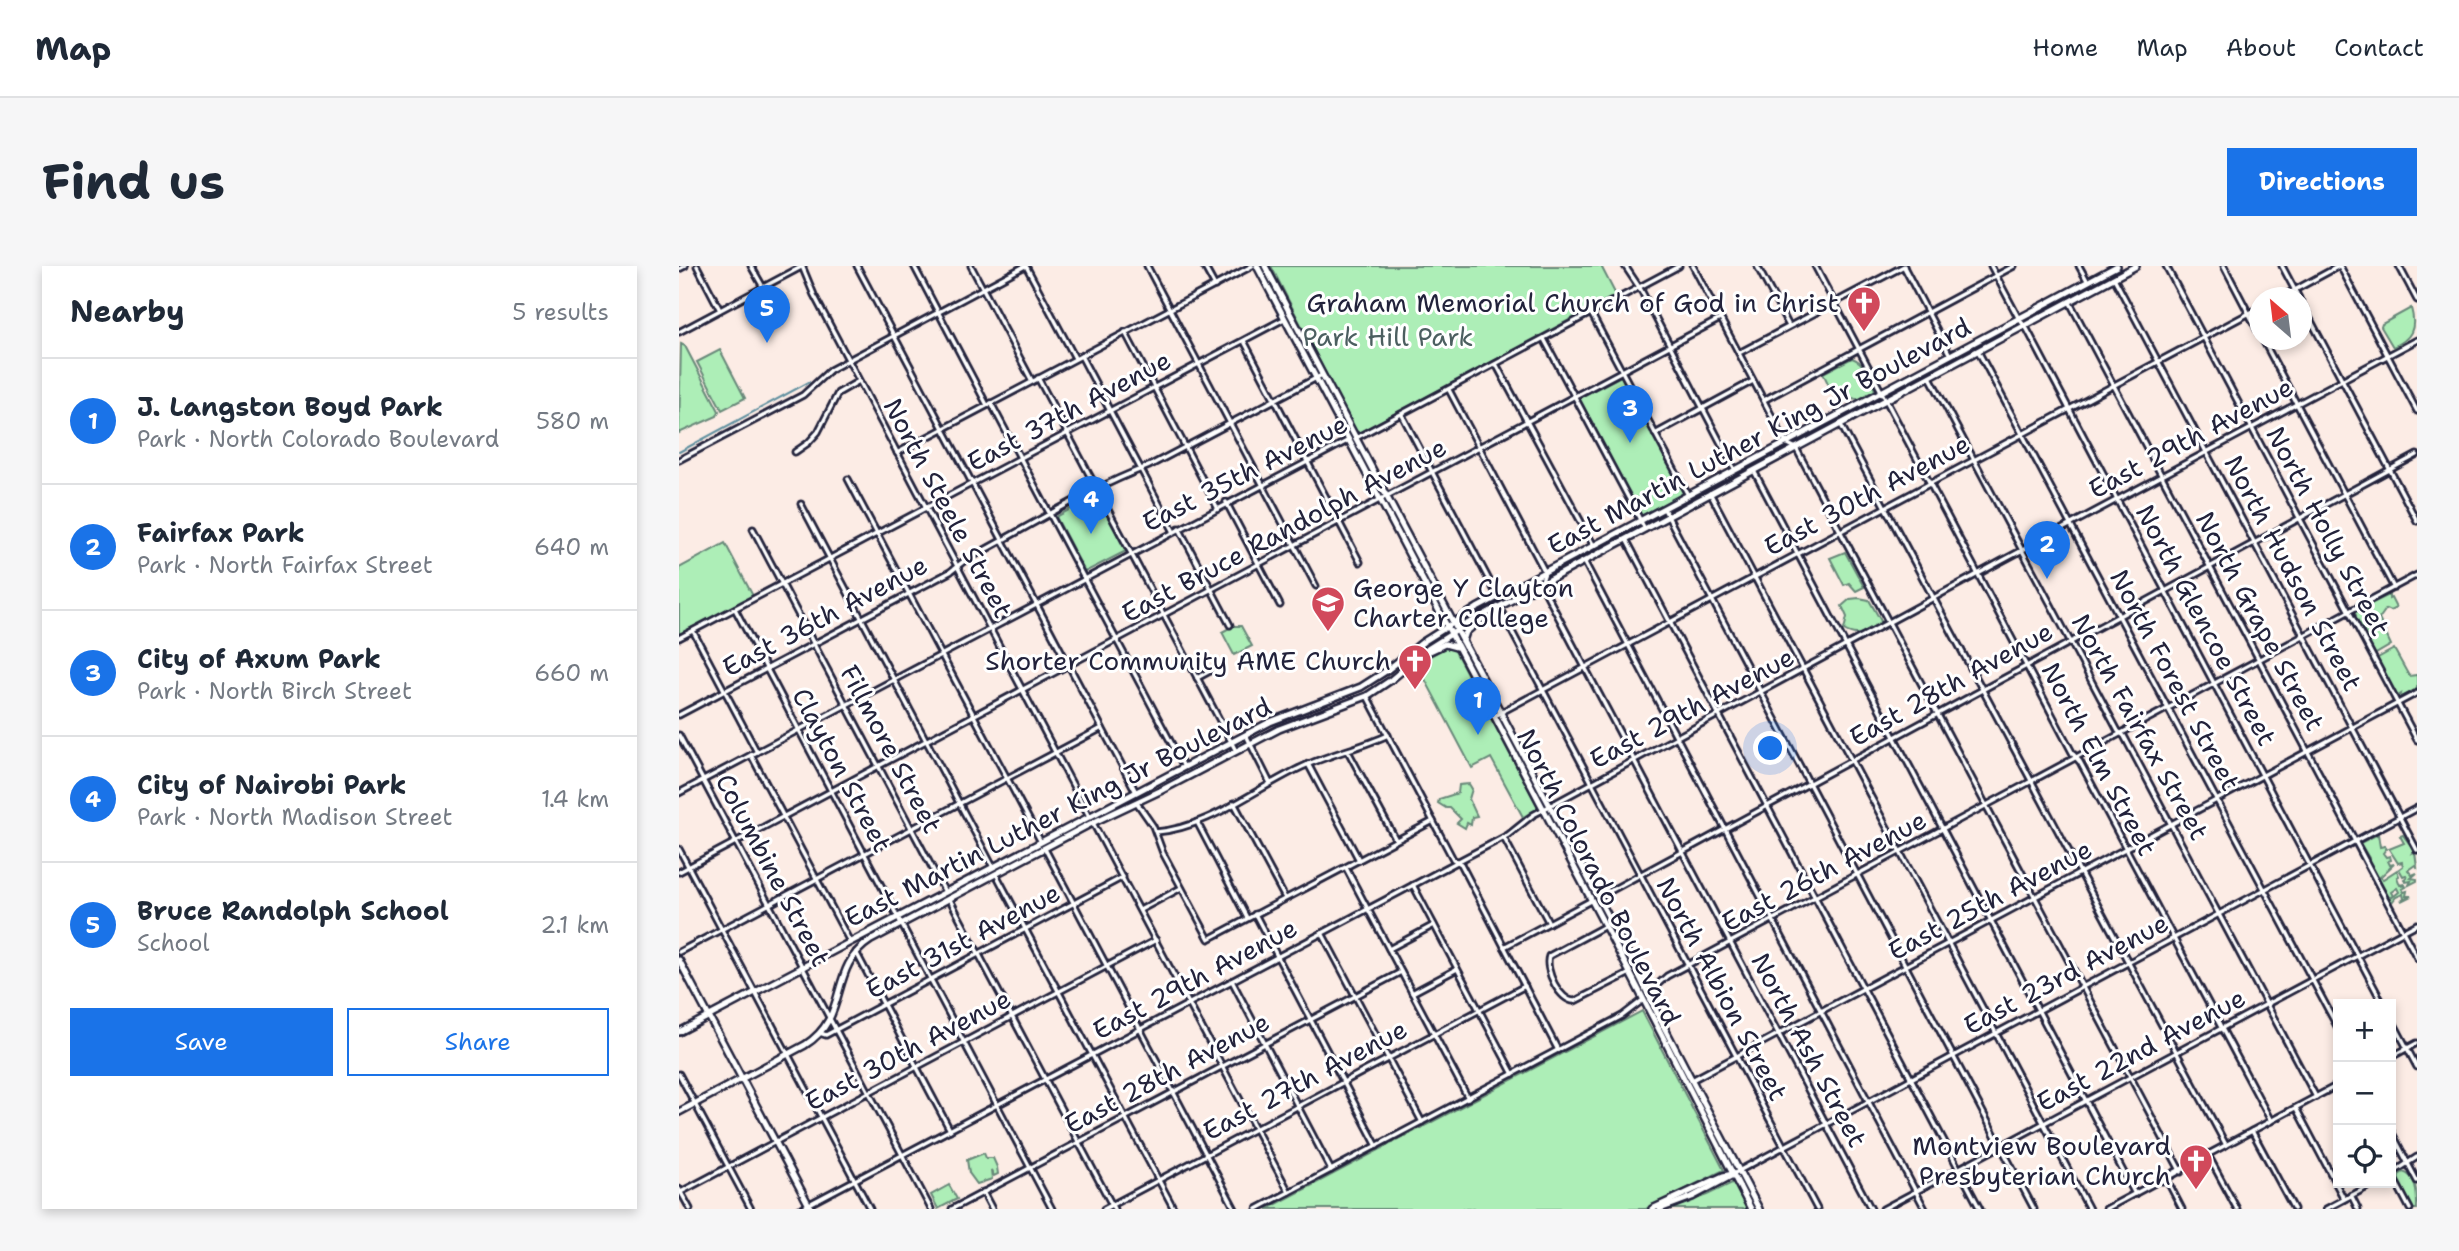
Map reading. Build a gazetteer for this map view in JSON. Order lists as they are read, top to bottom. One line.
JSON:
{"streets":{"main road":["East Martin Luther King Jr Boulevard","North Colorado Boulevard","East 31st Avenue","East 23rd Avenue"],"street":["East 37th Avenue","East 29th Avenue","East 35th Avenue","East 30th Avenue","North Steele Street","East Bruce Randolph Avenue","North Holly Street","North Hudson Street","East 36th Avenue","North Grape Street","North Glencoe Street","North Forest Street","East 28th Avenue","North Fairfax Street","Fillmore Street","North Elm Street","Clayton Street","Columbine Street","East 26th Avenue","East 25th Avenue","North Albion Street","North Ash Street","East 22nd Avenue","East 27th Avenue"]},"crossings":[["East 37th Avenue","North Steele Street"],["East 37th Avenue","Fillmore Street"],["East 37th Avenue","Clayton Street"],["East 37th Avenue","North Colorado Boulevard"],["East Martin Luther King Jr Boulevard","North Steele Street"],["East Martin Luther King Jr Boulevard","North Hudson Street"],["East Martin Luther King Jr Boulevard","North Grape Street"],["East Martin Luther King Jr Boulevard","North Glencoe Street"],["East Martin Luther King Jr Boulevard","North Forest Street"],["East Martin Luther King Jr Boulevard","North Fairfax Street"],["East Martin Luther King Jr Boulevard","Fillmore Street"],["East Martin Luther King Jr Boulevard","North Elm Street"],["East Martin Luther King Jr Boulevard","Clayton Street"],["East Martin Luther King Jr Boulevard","Columbine Street"],["East Martin Luther King Jr Boulevard","North Colorado Boulevard"],["East Martin Luther King Jr Boulevard","East 31st Avenue"],["East Martin Luther King Jr Boulevard","North Albion Street"],["East Martin Luther King Jr Boulevard","North Ash Street"],["East 29th Avenue","North Steele Street"],["East 29th Avenue","North Holly Street"],["East 29th Avenue","North Hudson Street"],["East 29th Avenue","North Grape Street"],["East 29th Avenue","North Glencoe Street"],["East 29th Avenue","North Forest Street"],["East 29th Avenue","North Fairfax Street"],["East 29th Avenue","Fillmore Street"],["East 29th Avenue","North Elm Street"],["East 29th Avenue","Clayton Street"],["East 29th Avenue","Columbine Street"],["East 29th Avenue","North Colorado Boulevard"],["East 29th Avenue","North Albion Street"],["East 29th Avenue","North Ash Street"],["East 35th Avenue","North Steele Street"],["East 35th Avenue","Fillmore Street"],["East 35th Avenue","Clayton Street"],["East 35th Avenue","Columbine Street"],["East 35th Avenue","North Colorado Boulevard"],["East 30th Avenue","North Steele Street"],["East 30th Avenue","North Holly Street"],["East 30th Avenue","North Hudson Street"],["East 30th Avenue","North Grape Street"],["East 30th Avenue","North Glencoe Street"],["East 30th Avenue","North Forest Street"],["East 30th Avenue","North Fairfax Street"],["East 30th Avenue","Fillmore Street"],["East 30th Avenue","North Elm Street"],["East 30th Avenue","Clayton Street"],["East 30th Avenue","Columbine Street"],["East 30th Avenue","North Colorado Boulevard"],["East 30th Avenue","North Albion Street"],["East 30th Avenue","North Ash Street"],["North Steele Street","East Bruce Randolph Avenue"],["North Steele Street","East 36th Avenue"],["North Steele Street","East 28th Avenue"],["North Steele Street","East 26th Avenue"],["North Steele Street","East 31st Avenue"],["North Steele Street","East 27th Avenue"],["East Bruce Randolph Avenue","Fillmore Street"],["East Bruce Randolph Avenue","Clayton Street"],["East Bruce Randolph Avenue","Columbine Street"],["East Bruce Randolph Avenue","North Colorado Boulevard"],["North Holly Street","East 28th Avenue"],["North Holly Street","East 26th Avenue"],["North Holly Street","East 25th Avenue"],["North Hudson Street","East 28th Avenue"],["North Hudson Street","East 26th Avenue"],["North Hudson Street","East 25th Avenue"],["North Hudson Street","East 23rd Avenue"],["East 36th Avenue","Fillmore Street"],["East 36th Avenue","Clayton Street"],["East 36th Avenue","North Colorado Boulevard"],["North Grape Street","East 28th Avenue"],["North Grape Street","East 26th Avenue"],["North Grape Street","East 25th Avenue"],["North Grape Street","East 23rd Avenue"],["North Grape Street","East 22nd Avenue"],["North Glencoe Street","East 28th Avenue"],["North Glencoe Street","East 26th Avenue"],["North Glencoe Street","East 25th Avenue"],["North Glencoe Street","East 23rd Avenue"],["North Glencoe Street","East 22nd Avenue"],["North Forest Street","East 28th Avenue"],["North Forest Street","East 26th Avenue"],["North Forest Street","East 25th Avenue"],["North Forest Street","East 23rd Avenue"],["North Forest Street","East 22nd Avenue"],["East 28th Avenue","North Fairfax Street"],["East 28th Avenue","Fillmore Street"],["East 28th Avenue","North Elm Street"],["East 28th Avenue","Clayton Street"],["East 28th Avenue","North Colorado Boulevard"],["East 28th Avenue","North Albion Street"],["East 28th Avenue","North Ash Street"],["North Fairfax Street","East 26th Avenue"],["North Fairfax Street","East 25th Avenue"],["North Fairfax Street","East 23rd Avenue"],["North Fairfax Street","East 22nd Avenue"],["Fillmore Street","East 31st Avenue"],["Fillmore Street","East 27th Avenue"],["North Elm Street","East 26th Avenue"],["North Elm Street","East 25th Avenue"],["North Elm Street","East 23rd Avenue"],["North Elm Street","East 22nd Avenue"],["Clayton Street","East 31st Avenue"],["Columbine Street","East 31st Avenue"],["East 26th Avenue","North Colorado Boulevard"],["East 26th Avenue","North Albion Street"],["East 26th Avenue","North Ash Street"],["North Colorado Boulevard","East 25th Avenue"],["North Colorado Boulevard","East 23rd Avenue"],["East 25th Avenue","North Albion Street"],["East 25th Avenue","North Ash Street"],["East 23rd Avenue","North Albion Street"],["East 23rd Avenue","North Ash Street"]],"parks":["Park Hill Park"],"places":{"church":["Graham Memorial Church of God in Christ","Shorter Community AME Church","Montview Boulevard Presbyterian Church"],"school or university":["George Y Clayton Charter College"]},"north":"top left","page":{"header":"Map","nav":["Home","Map","About","Contact"],"buttons":["Directions",["Save","Share"]],"title":"Find us","heading":["Nearby","5 results"],"pins":["5","3","4","2","1"],"list":[{"mark":"1","name":"J. Langston Boyd Park","note":"Park · North Colorado Boulevard","value":"580 m"},{"mark":"2","name":"Fairfax Park","note":"Park · North Fairfax Street","value":"640 m"},{"mark":"3","name":"City of Axum Park","note":"Park · North Birch Street","value":"660 m"},{"mark":"4","name":"City of Nairobi Park","note":"Park · North Madison Street","value":"1.4 km"},{"mark":"5","name":"Bruce Randolph School","note":"School","value":"2.1 km"}],"map_buttons":["+","−"]}}
